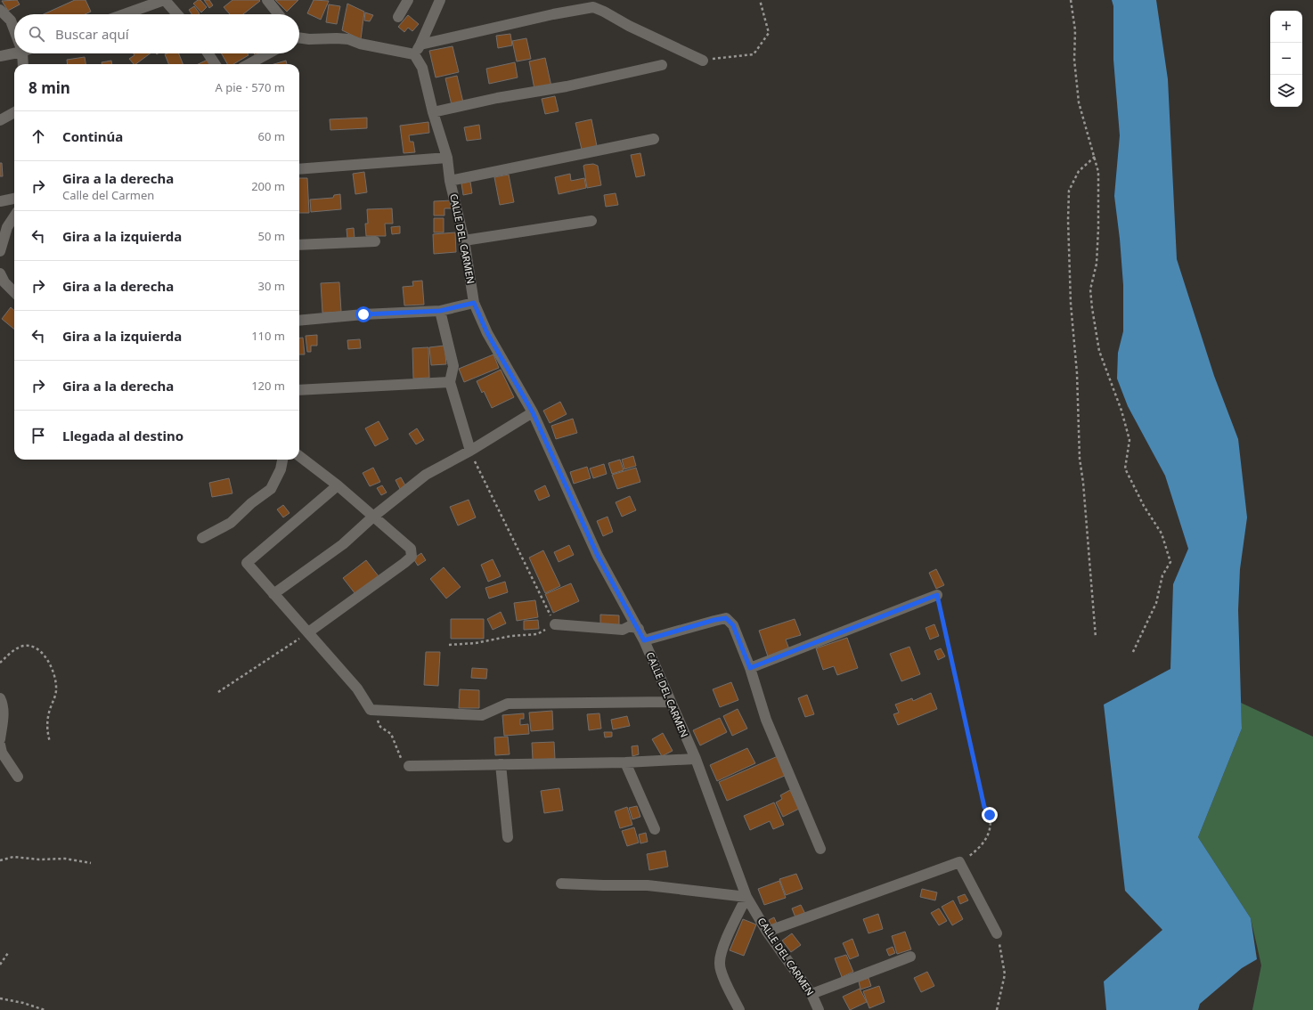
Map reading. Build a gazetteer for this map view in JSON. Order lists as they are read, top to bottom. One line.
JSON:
{"streets":{"street":["CALLE DEL CARMEN"]},"page":{"map_buttons":["+","−"],"search":"Buscar aquí","heading":["8 min","A pie · 570 m"],"list":[["Continúa","60 m"],["Gira a la derecha","Calle del Carmen","200 m"],["Gira a la izquierda","50 m"],["Gira a la derecha","30 m"],["Gira a la izquierda","110 m"],["Gira a la derecha","120 m"],"Llegada al destino"]}}
